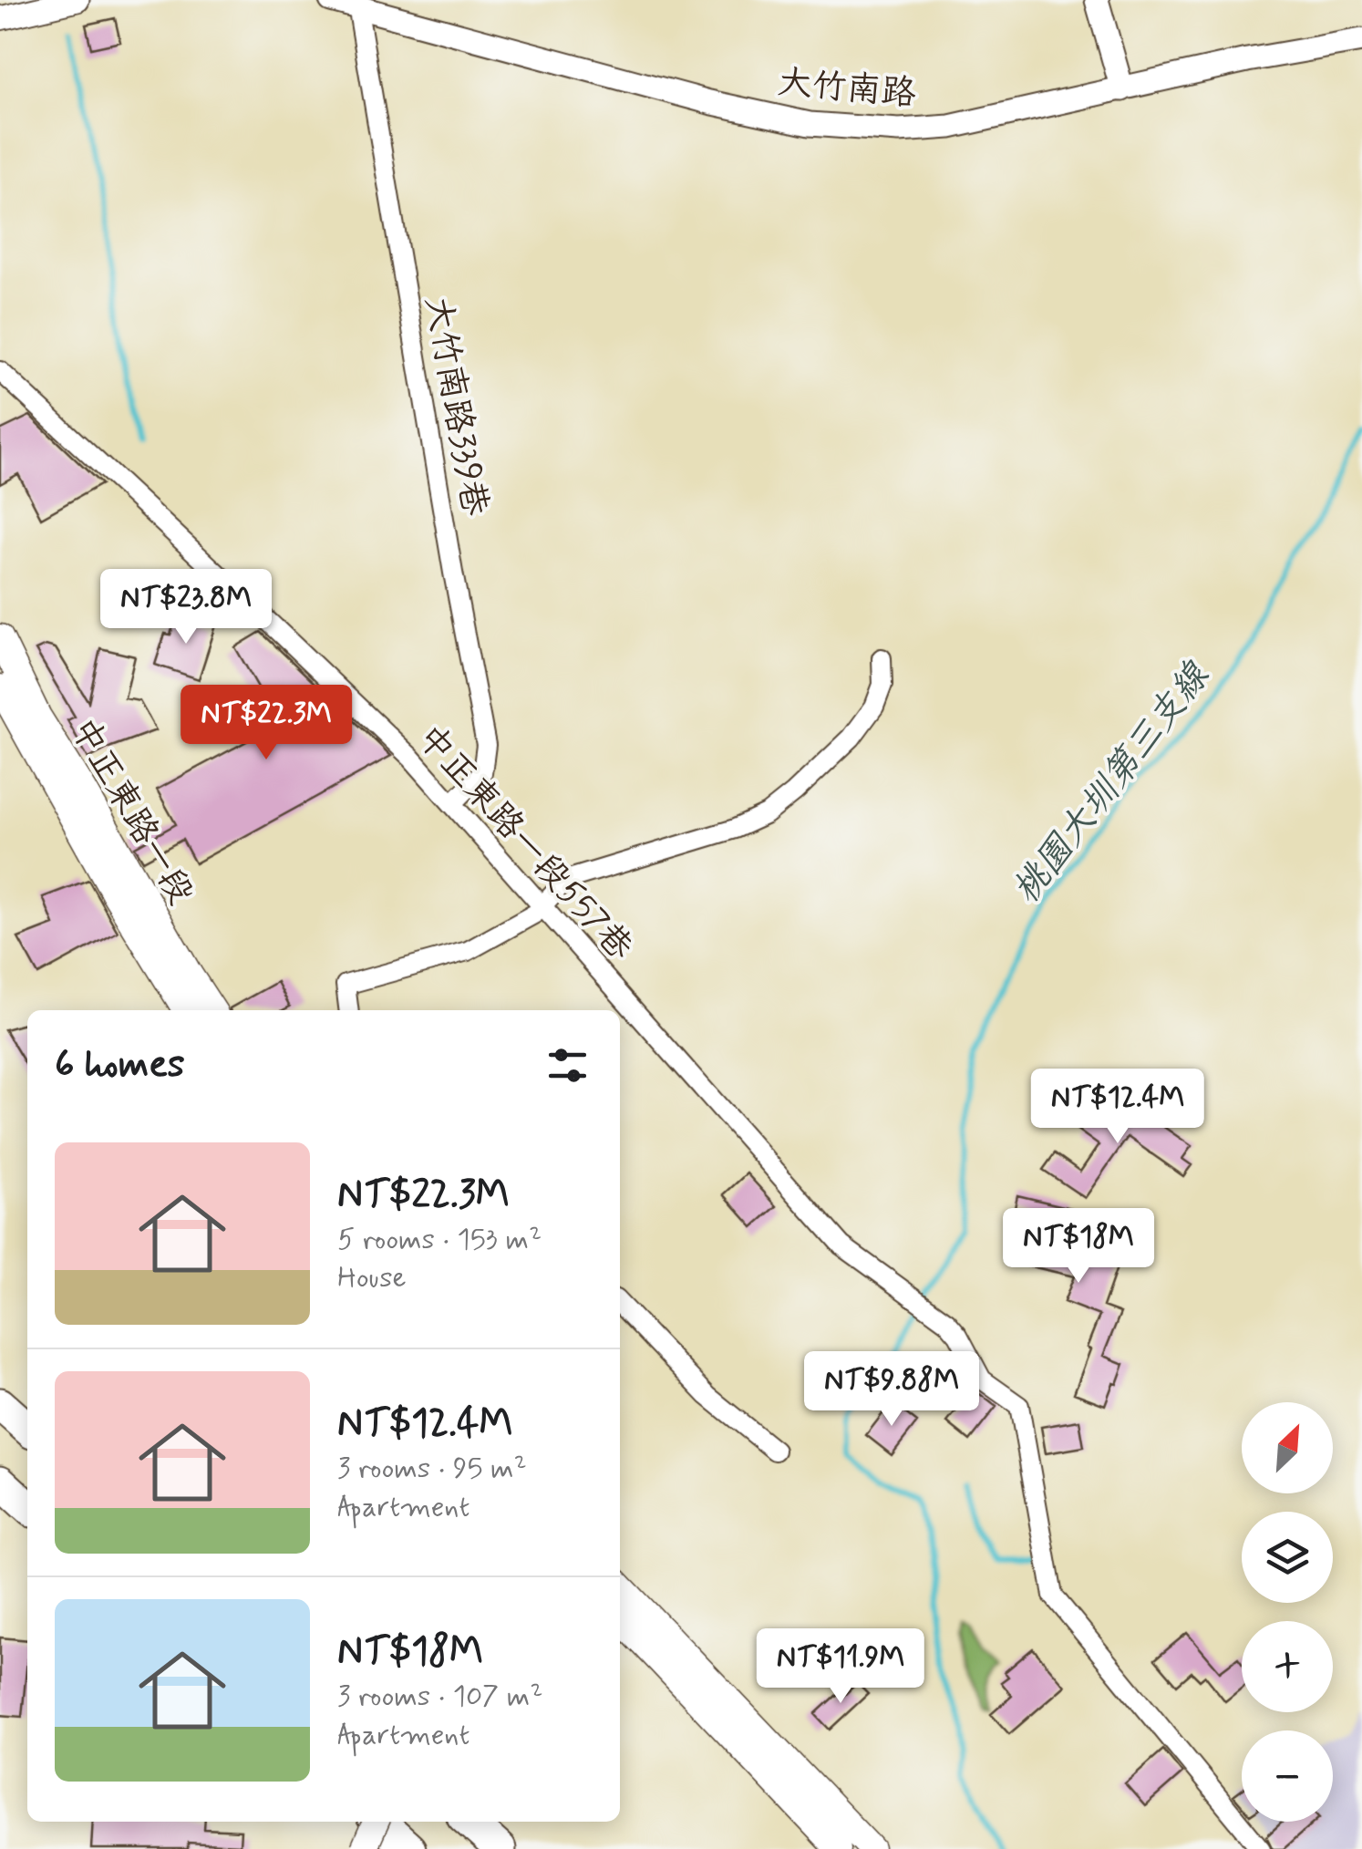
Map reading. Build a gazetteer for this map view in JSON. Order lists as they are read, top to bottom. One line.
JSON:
{"streets":{"main road":["中正東路一段"],"street":["大竹南路","大竹南路339巷","中正東路一段557巷"]},"crossings":[["大竹南路","大竹南路339巷"],["大竹南路339巷","中正東路一段557巷"]],"water":["桃園大圳第三支線"],"north":"top right","page":{"price":["NT$23.8M","NT$22.3M","NT$12.4M","NT$18M","NT$9.88M","NT$11.9M"],"heading":"6 homes","list":[{"name":"NT$22.3M","note":"5 rooms · 153 m² · House"},{"name":"NT$12.4M","note":"3 rooms · 95 m² · Apartment"},{"name":"NT$18M","note":"3 rooms · 107 m² · Apartment"}],"map_buttons":["+","−"]}}
